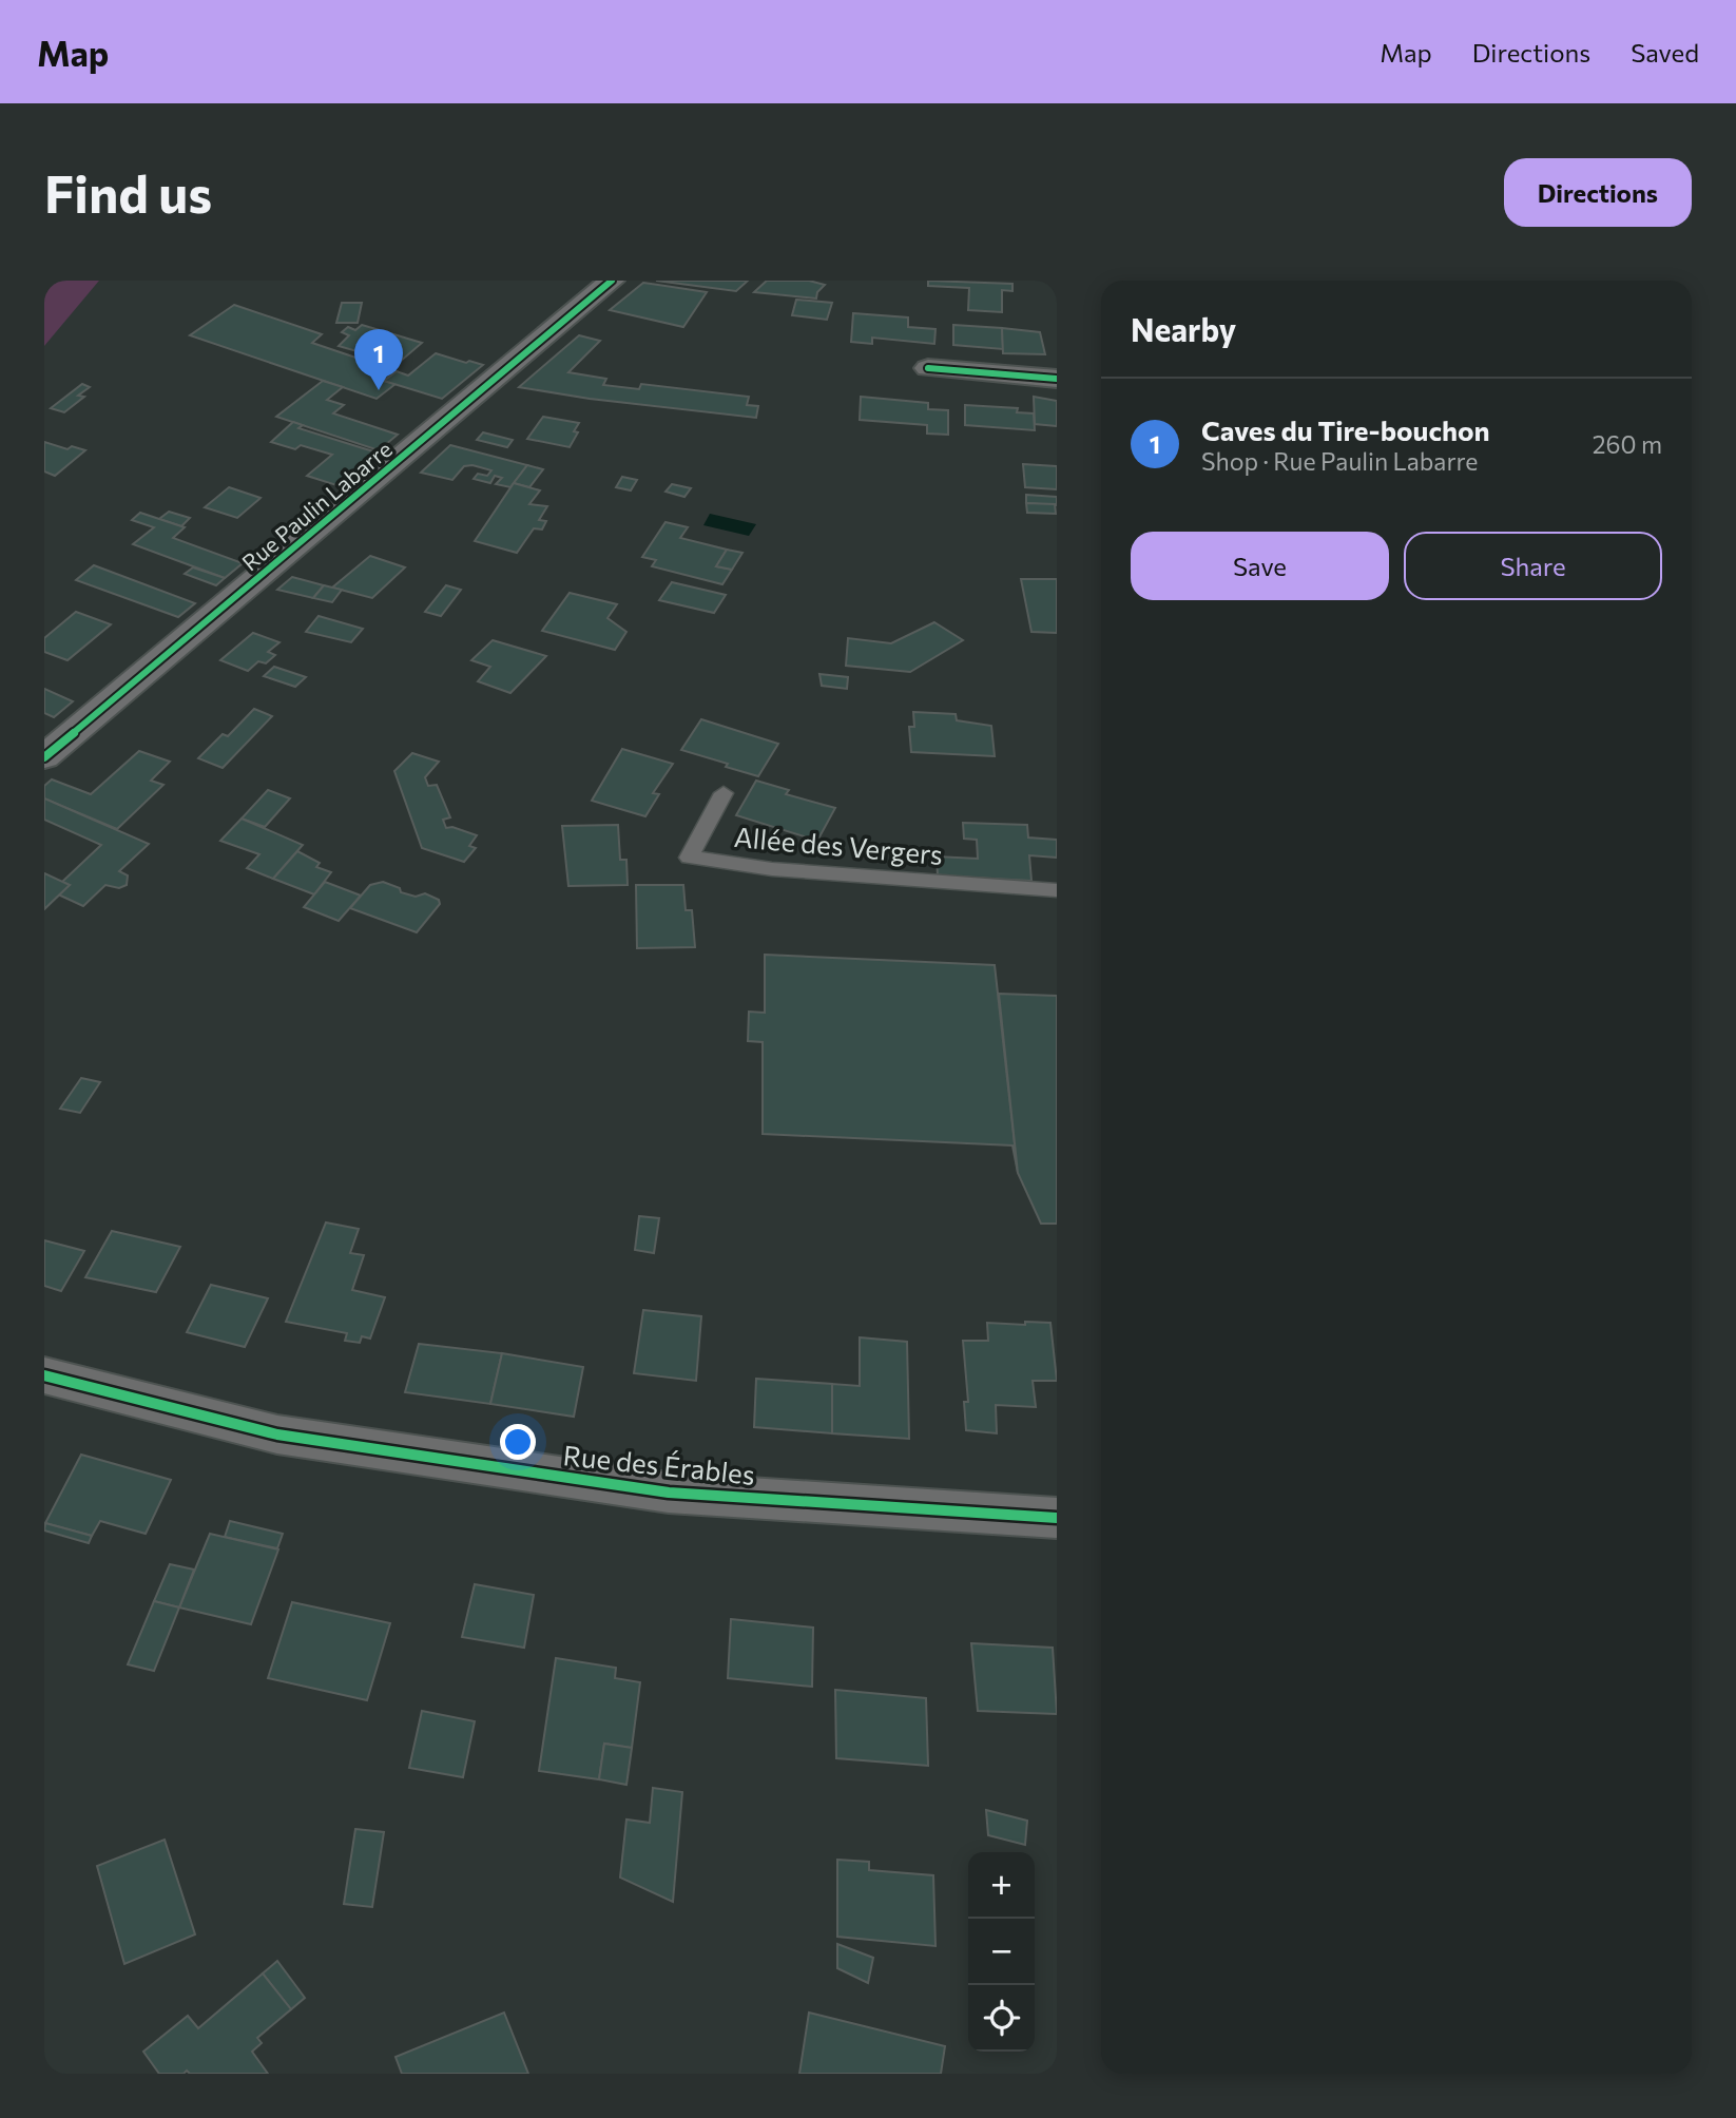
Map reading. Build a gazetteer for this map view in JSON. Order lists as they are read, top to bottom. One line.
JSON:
{"streets":{"street":["Rue Paulin Labarre","Rue des Érables"],"lane":["Allée des Vergers"]},"page":{"header":"Map","nav":["Map","Directions","Saved"],"buttons":["Directions",["Save","Share"]],"title":"Find us","heading":"Nearby","pins":"1","list":[{"mark":"1","name":"Caves du Tire-bouchon","note":"Shop · Rue Paulin Labarre","value":"260 m"}],"map_buttons":["+","−"]}}
